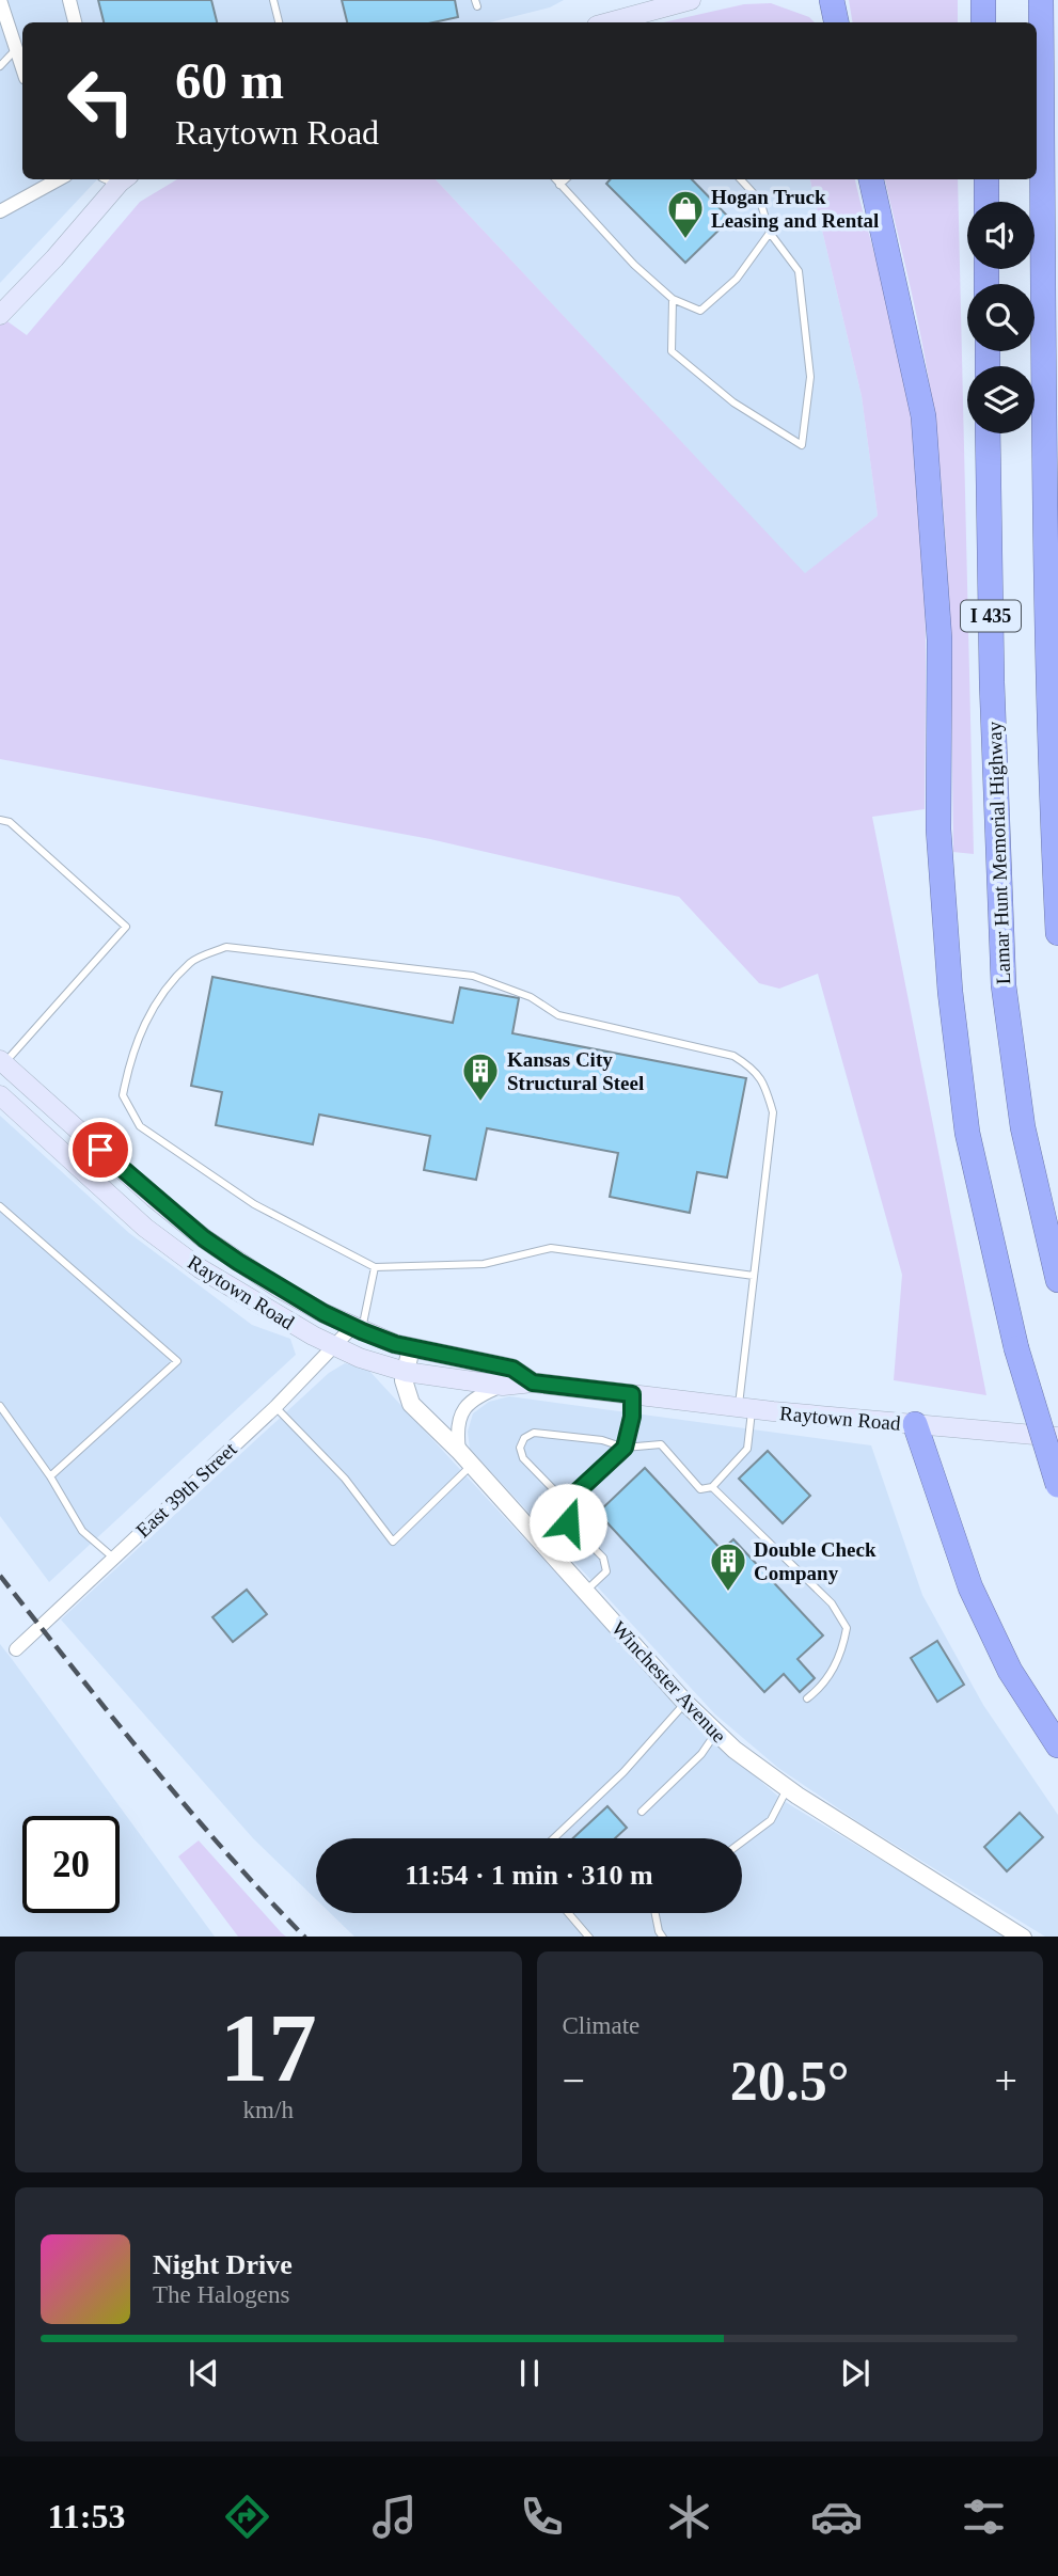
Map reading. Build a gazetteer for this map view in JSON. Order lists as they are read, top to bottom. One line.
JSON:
{"streets":{"highway":["I 435","Lamar Hunt Memorial Highway"],"main road":["Raytown Road"],"street":["East 39th Street","Winchester Avenue"]},"crossings":[["Raytown Road","East 39th Street"],["Raytown Road","Winchester Avenue"]],"places":{"shop":["Hogan Truck Leasing and Rental"],"building":["Kansas City Structural Steel","Double Check Company"]},"page":{"turn":["60 m","Raytown Road"],"limit":"20","trip":"11:54 · 1 min · 310 m","tile":[["17","km/h"],"Climate"],"heat":["−","20.5°","+"],"song":["Night Drive","The Halogens"],"tabs":"11:53"}}
